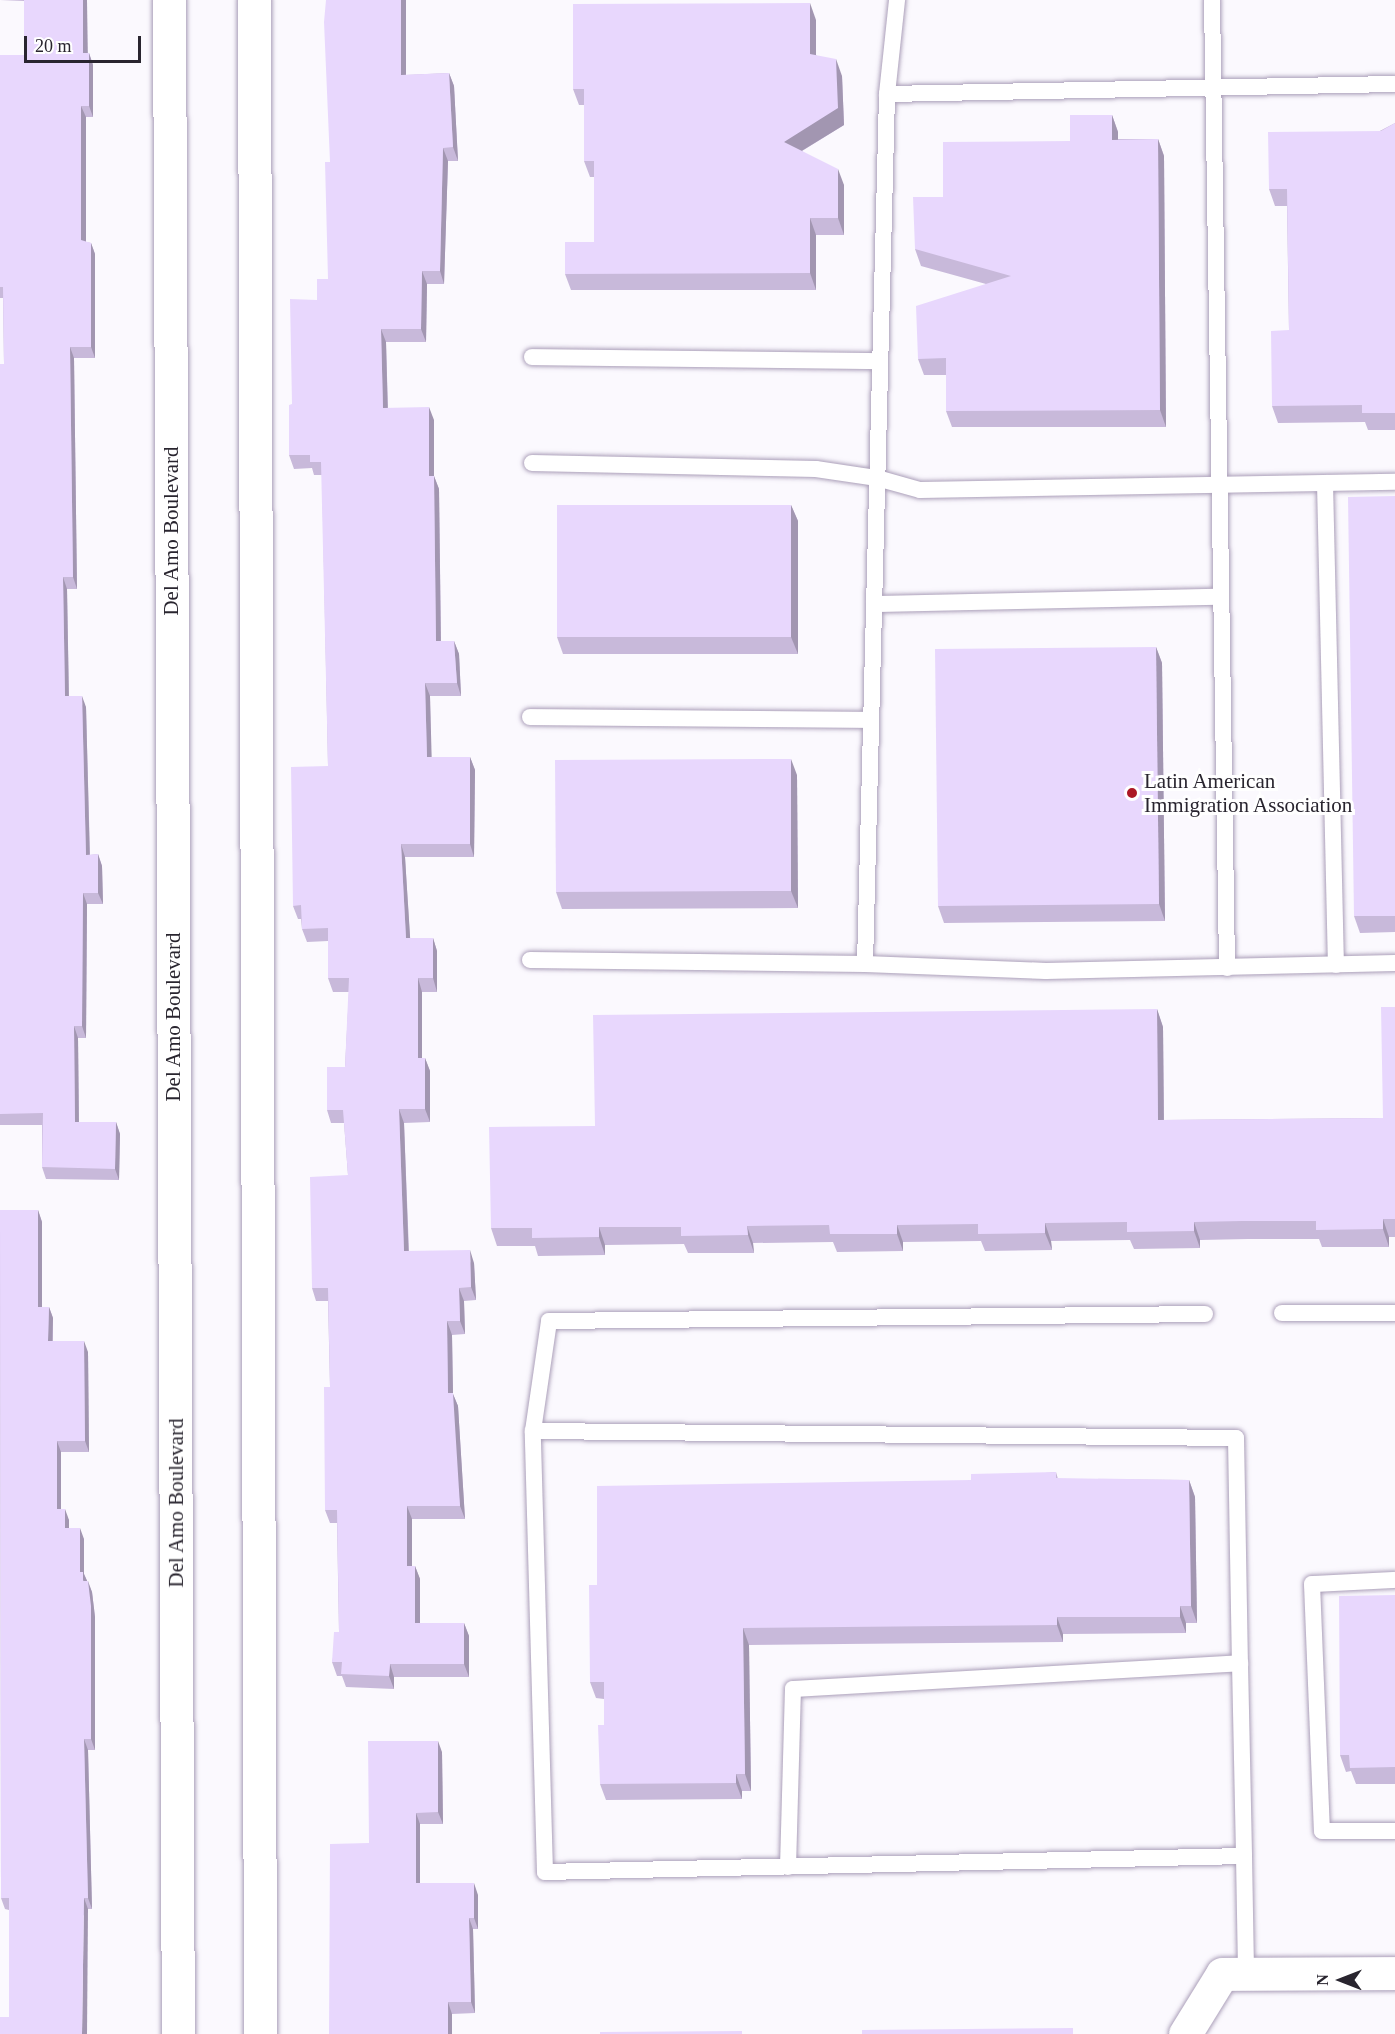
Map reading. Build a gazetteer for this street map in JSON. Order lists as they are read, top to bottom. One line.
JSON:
{"streets":{"main road":["Del Amo Boulevard"]},"places":["Latin American Immigration Association"],"scale_bar":"20 m","north":"left"}
